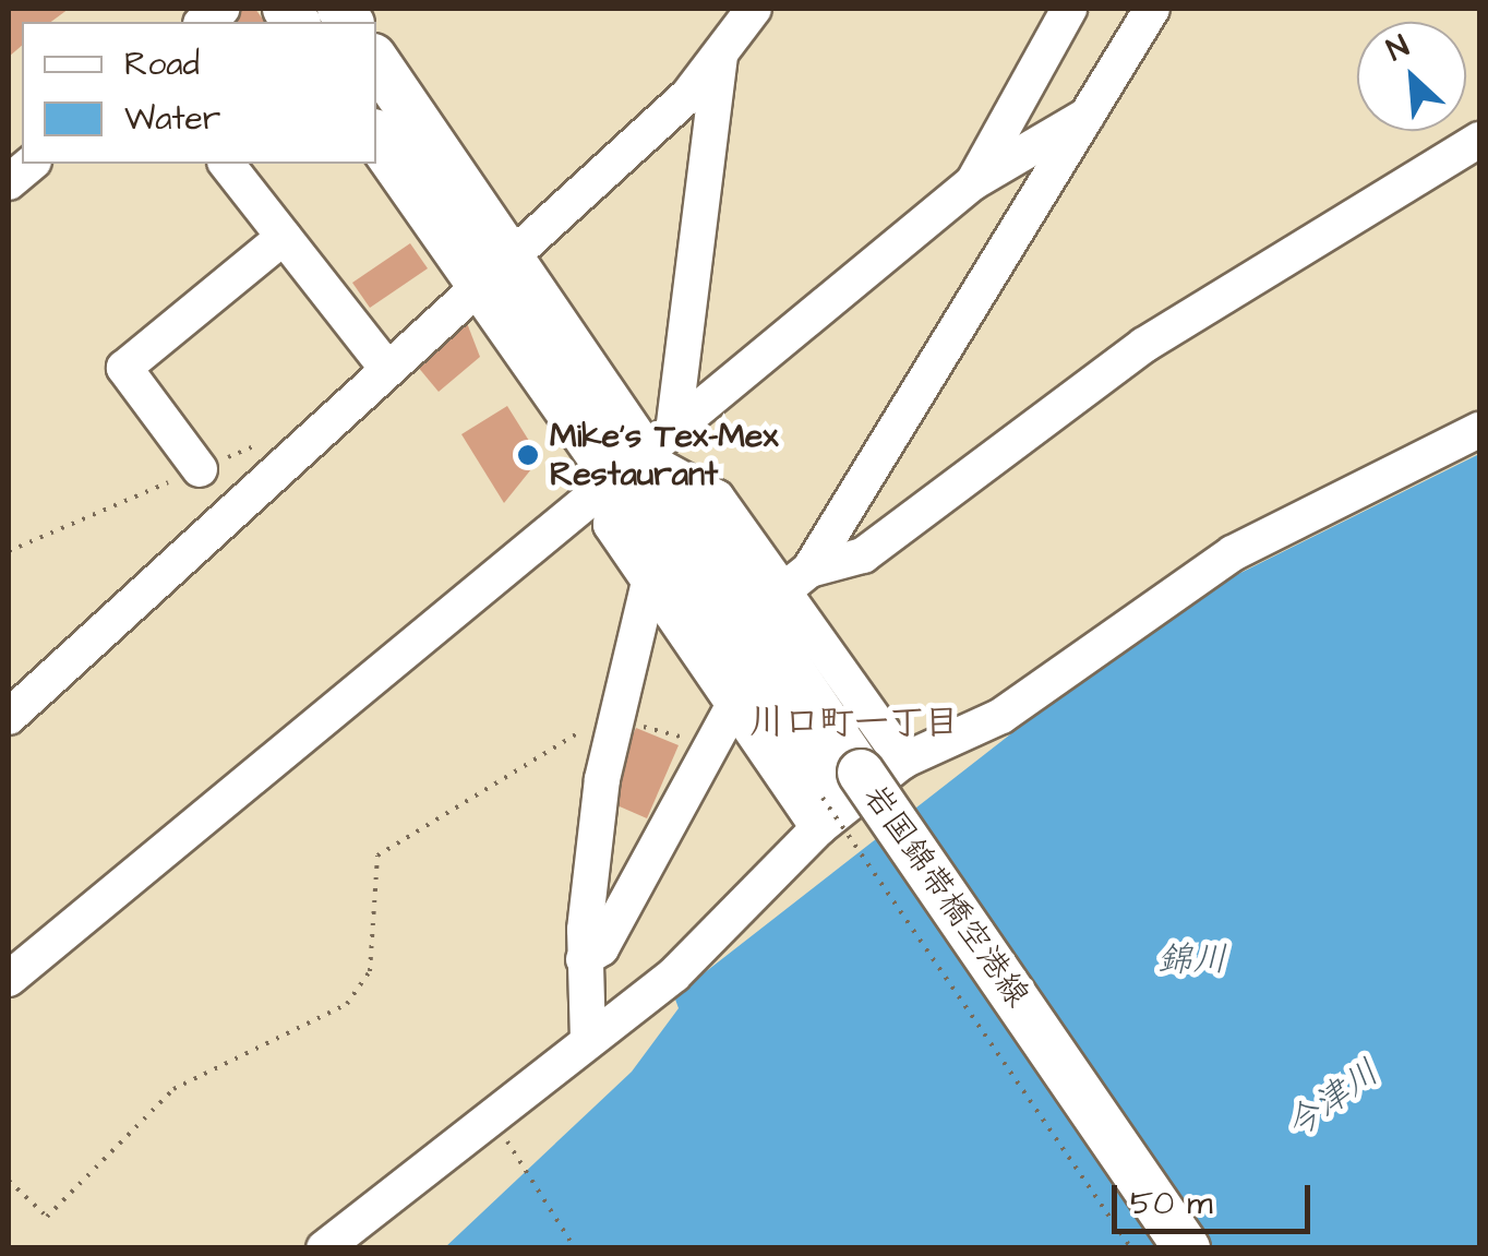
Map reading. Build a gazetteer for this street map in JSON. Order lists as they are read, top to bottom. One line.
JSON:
{"streets":{"main road":["岩国錦帯橋空港線"]},"districts":["川口町一丁目"],"water":["錦川","今津川"],"places":["Mike's Tex-Mex Restaurant"],"legend":["Road","Water"],"scale_bar":"50 m","north":"top left"}
